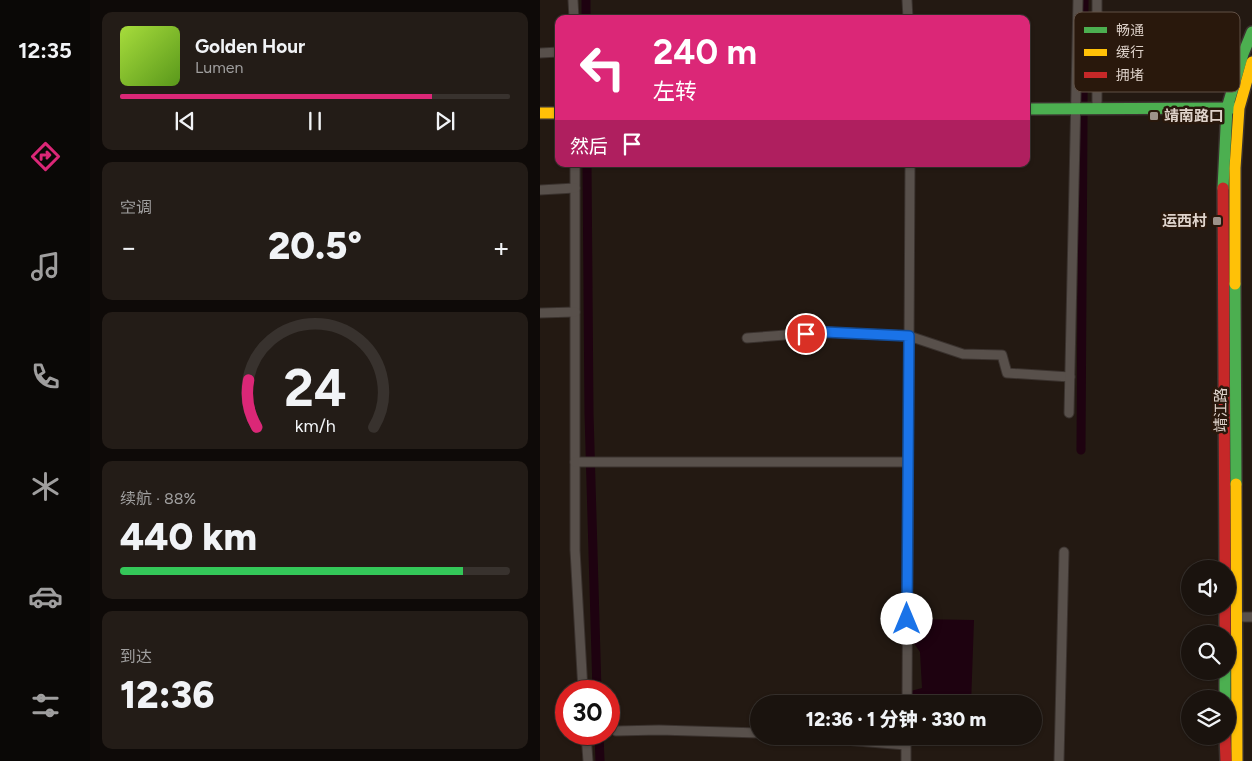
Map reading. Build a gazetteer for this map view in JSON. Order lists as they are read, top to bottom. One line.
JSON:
{"streets":{"main road":["靖江路"]},"places":{"transit":["靖南路口","运西村"]},"legend":["畅通","缓行","拥堵"],"page":{"tabs":"12:35","turn":["240 m","左转"],"song":["Golden Hour","Lumen"],"then":"然后","tile":["空调",["续航 · 88%","440 km"],["到达","12:36"]],"heat":["−","20.5°","+"],"limit":"30","trip":"12:36 · 1 分钟 · 330 m","gauge":["24","km/h"]}}
